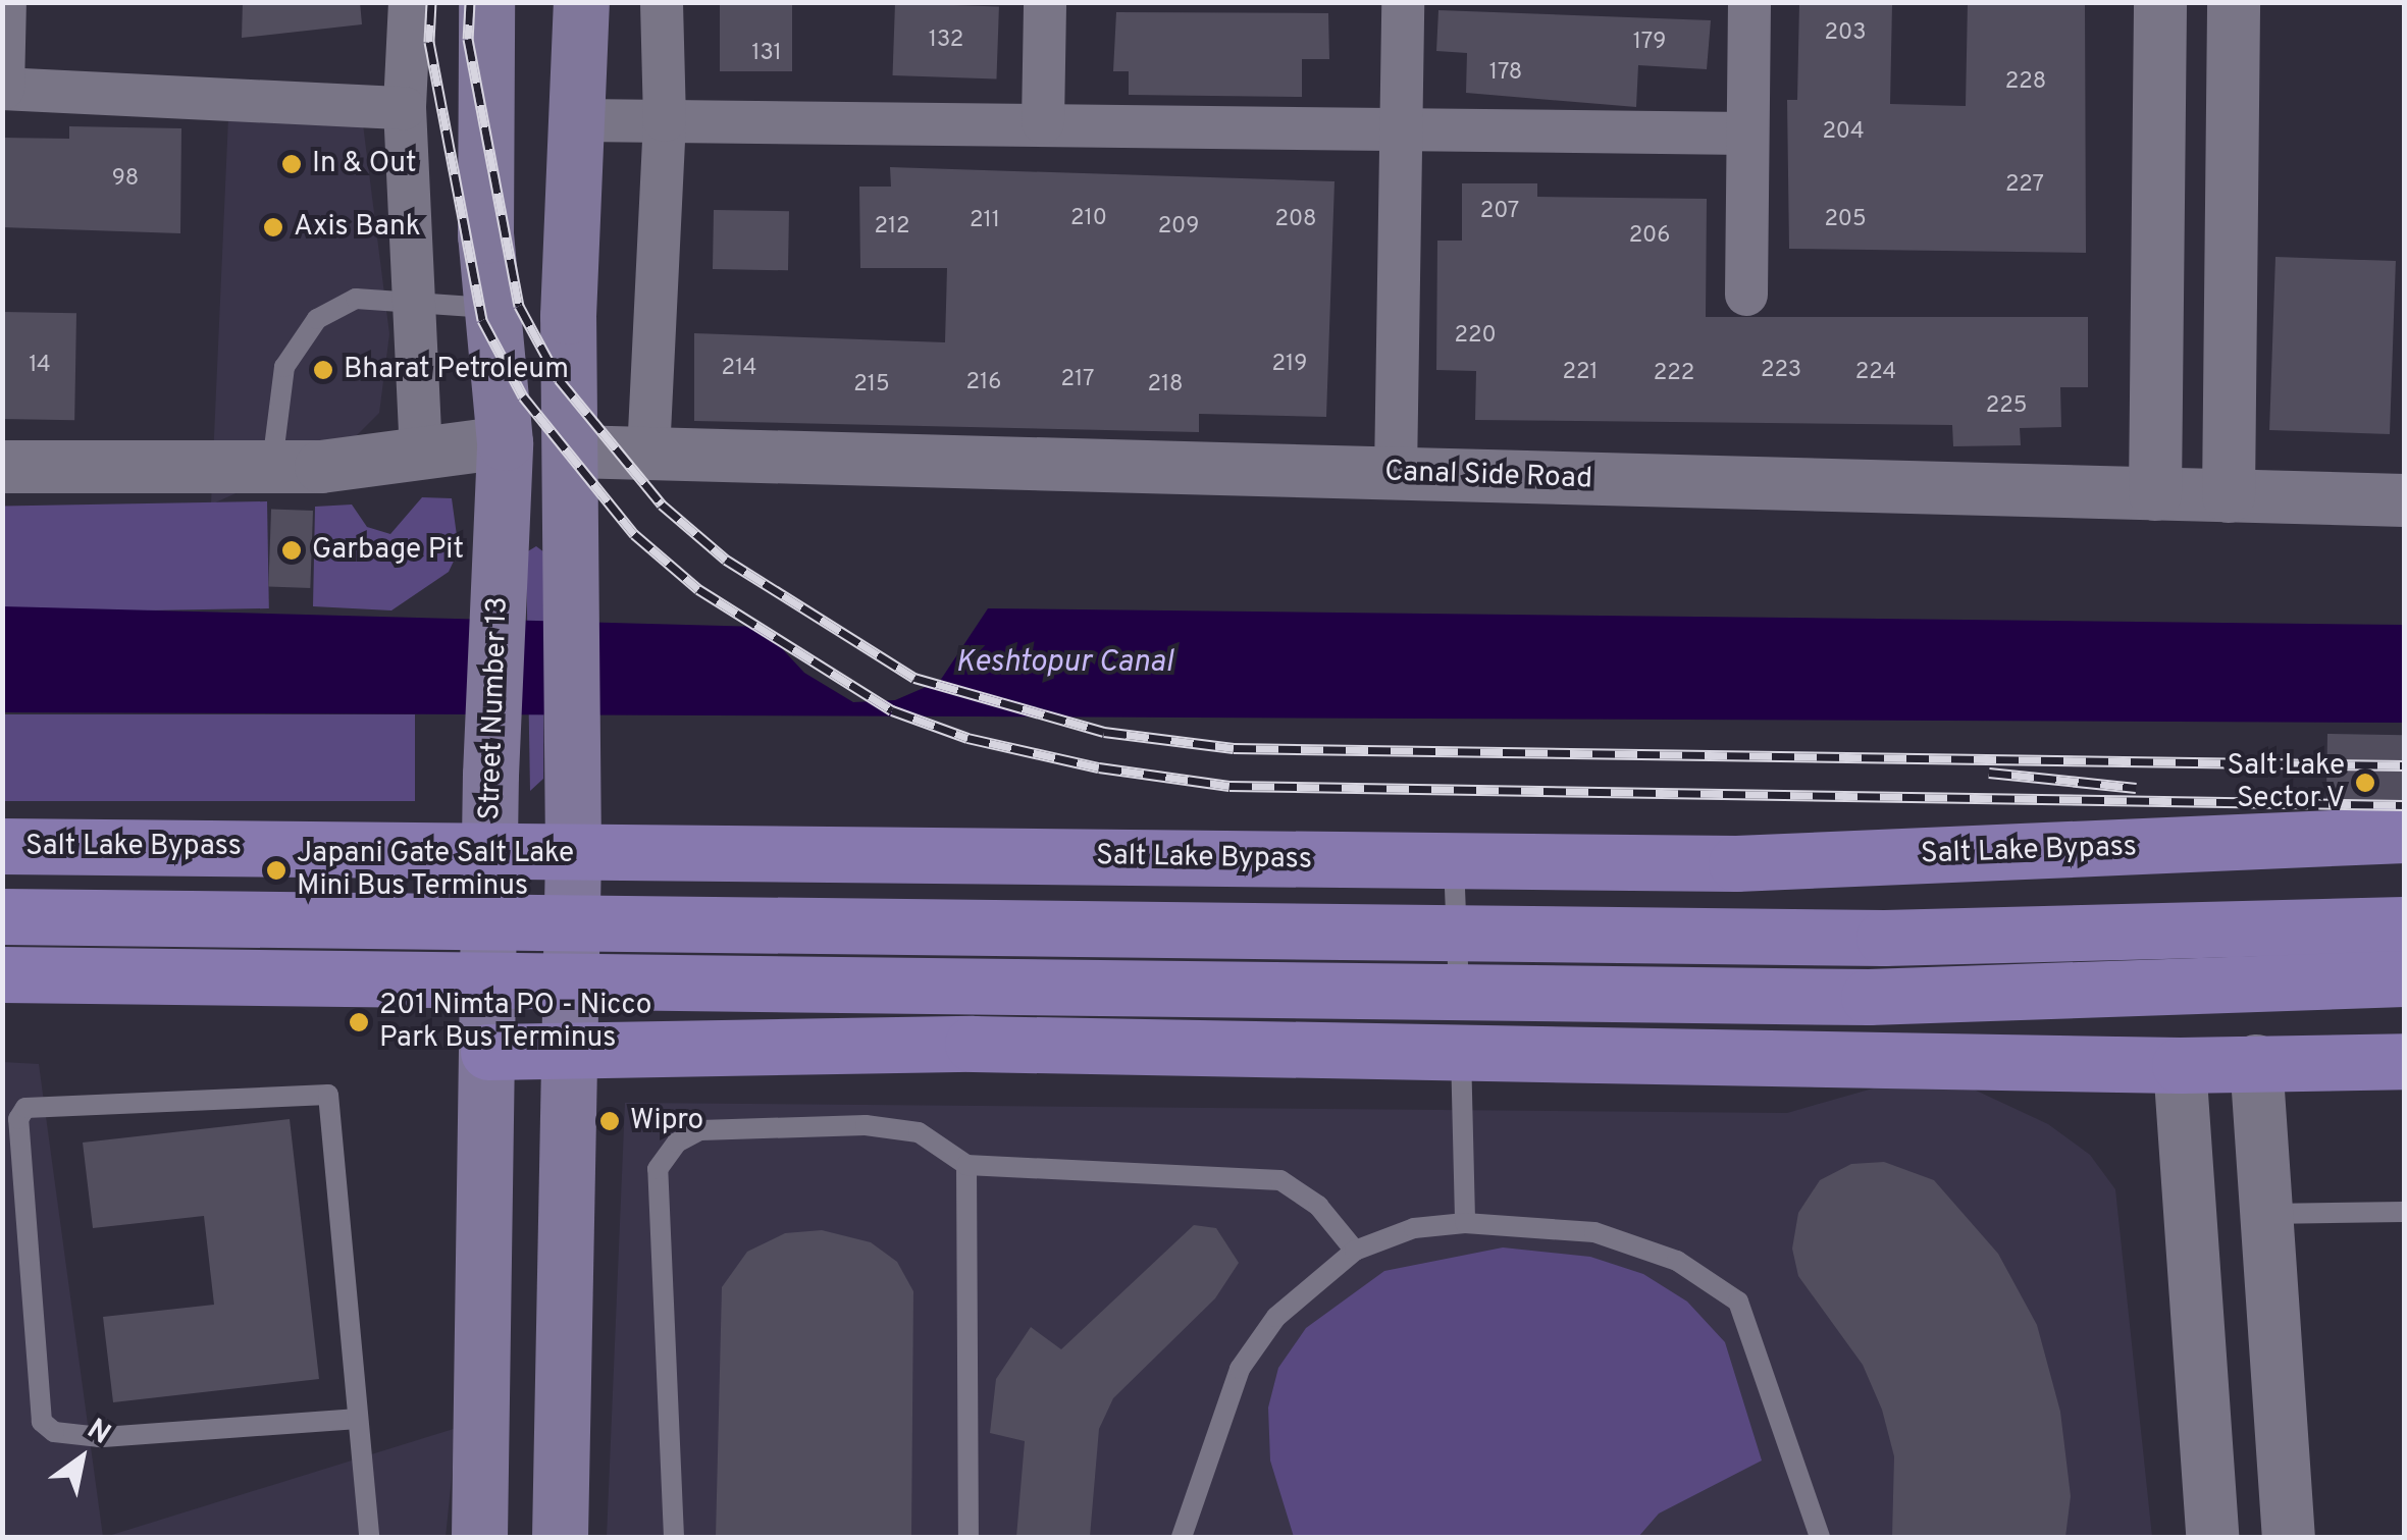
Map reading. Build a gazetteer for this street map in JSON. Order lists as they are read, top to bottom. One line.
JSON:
{"streets":{"main road":["Street Number 13","Salt Lake Bypass"],"street":["Canal Side Road"]},"crossings":[["Street Number 13","Salt Lake Bypass"]],"water":["Keshtopur Canal"],"places":["In & Out","Axis Bank","Bharat Petroleum","Garbage Pit","Salt Lake Sector V","Japani Gate Salt Lake Mini Bus Terminus","201 Nimta PO - Nicco Park Bus Terminus","Wipro"],"house_numbers":["203","132","179","131","178","228","204","98","227","207","210","208","205","211","212","209","206","220","219","14","214","223","221","224","222","217","216","215","218","225"],"north":"top right"}
